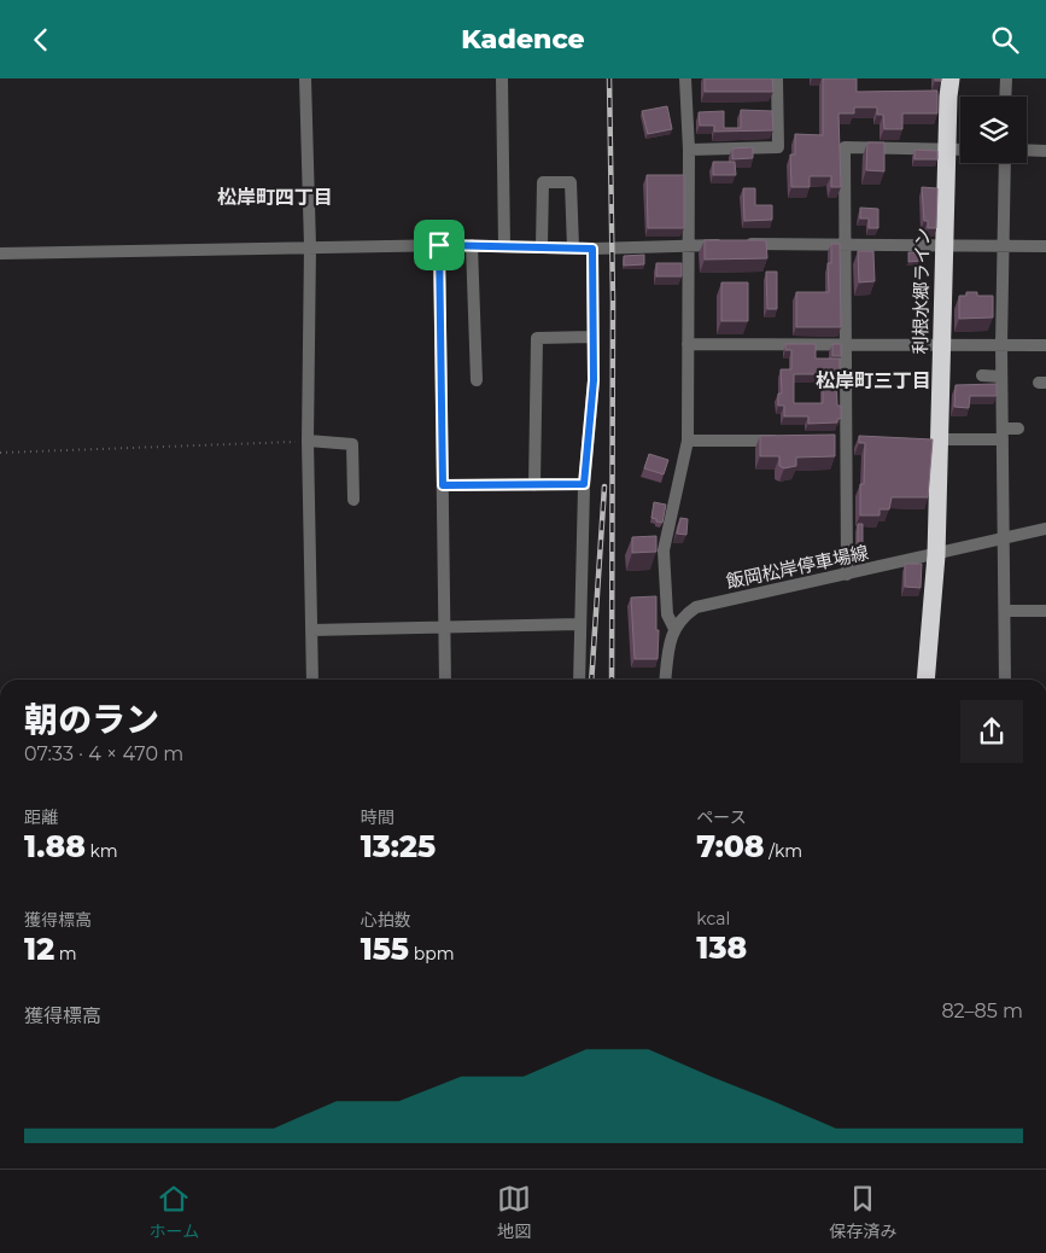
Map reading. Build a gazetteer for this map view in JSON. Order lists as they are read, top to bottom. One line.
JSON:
{"streets":{"highway":["利根水郷ライン"],"street":["飯岡松岸停車場線"]},"crossings":[["利根水郷ライン","飯岡松岸停車場線"]],"districts":["松岸町四丁目","松岸町三丁目"],"page":{"header":"Kadence","heading":["朝のラン","07:33 · 4 × 470 m"],"stats":[["距離","1.88 km"],["時間","13:25"],["ペース","7:08 /km"],["獲得標高","12 m"],["心拍数","155 bpm"],["kcal","138"]],"chart":["獲得標高","82–85 m"],"tabs":["ホーム","地図","保存済み"]}}
